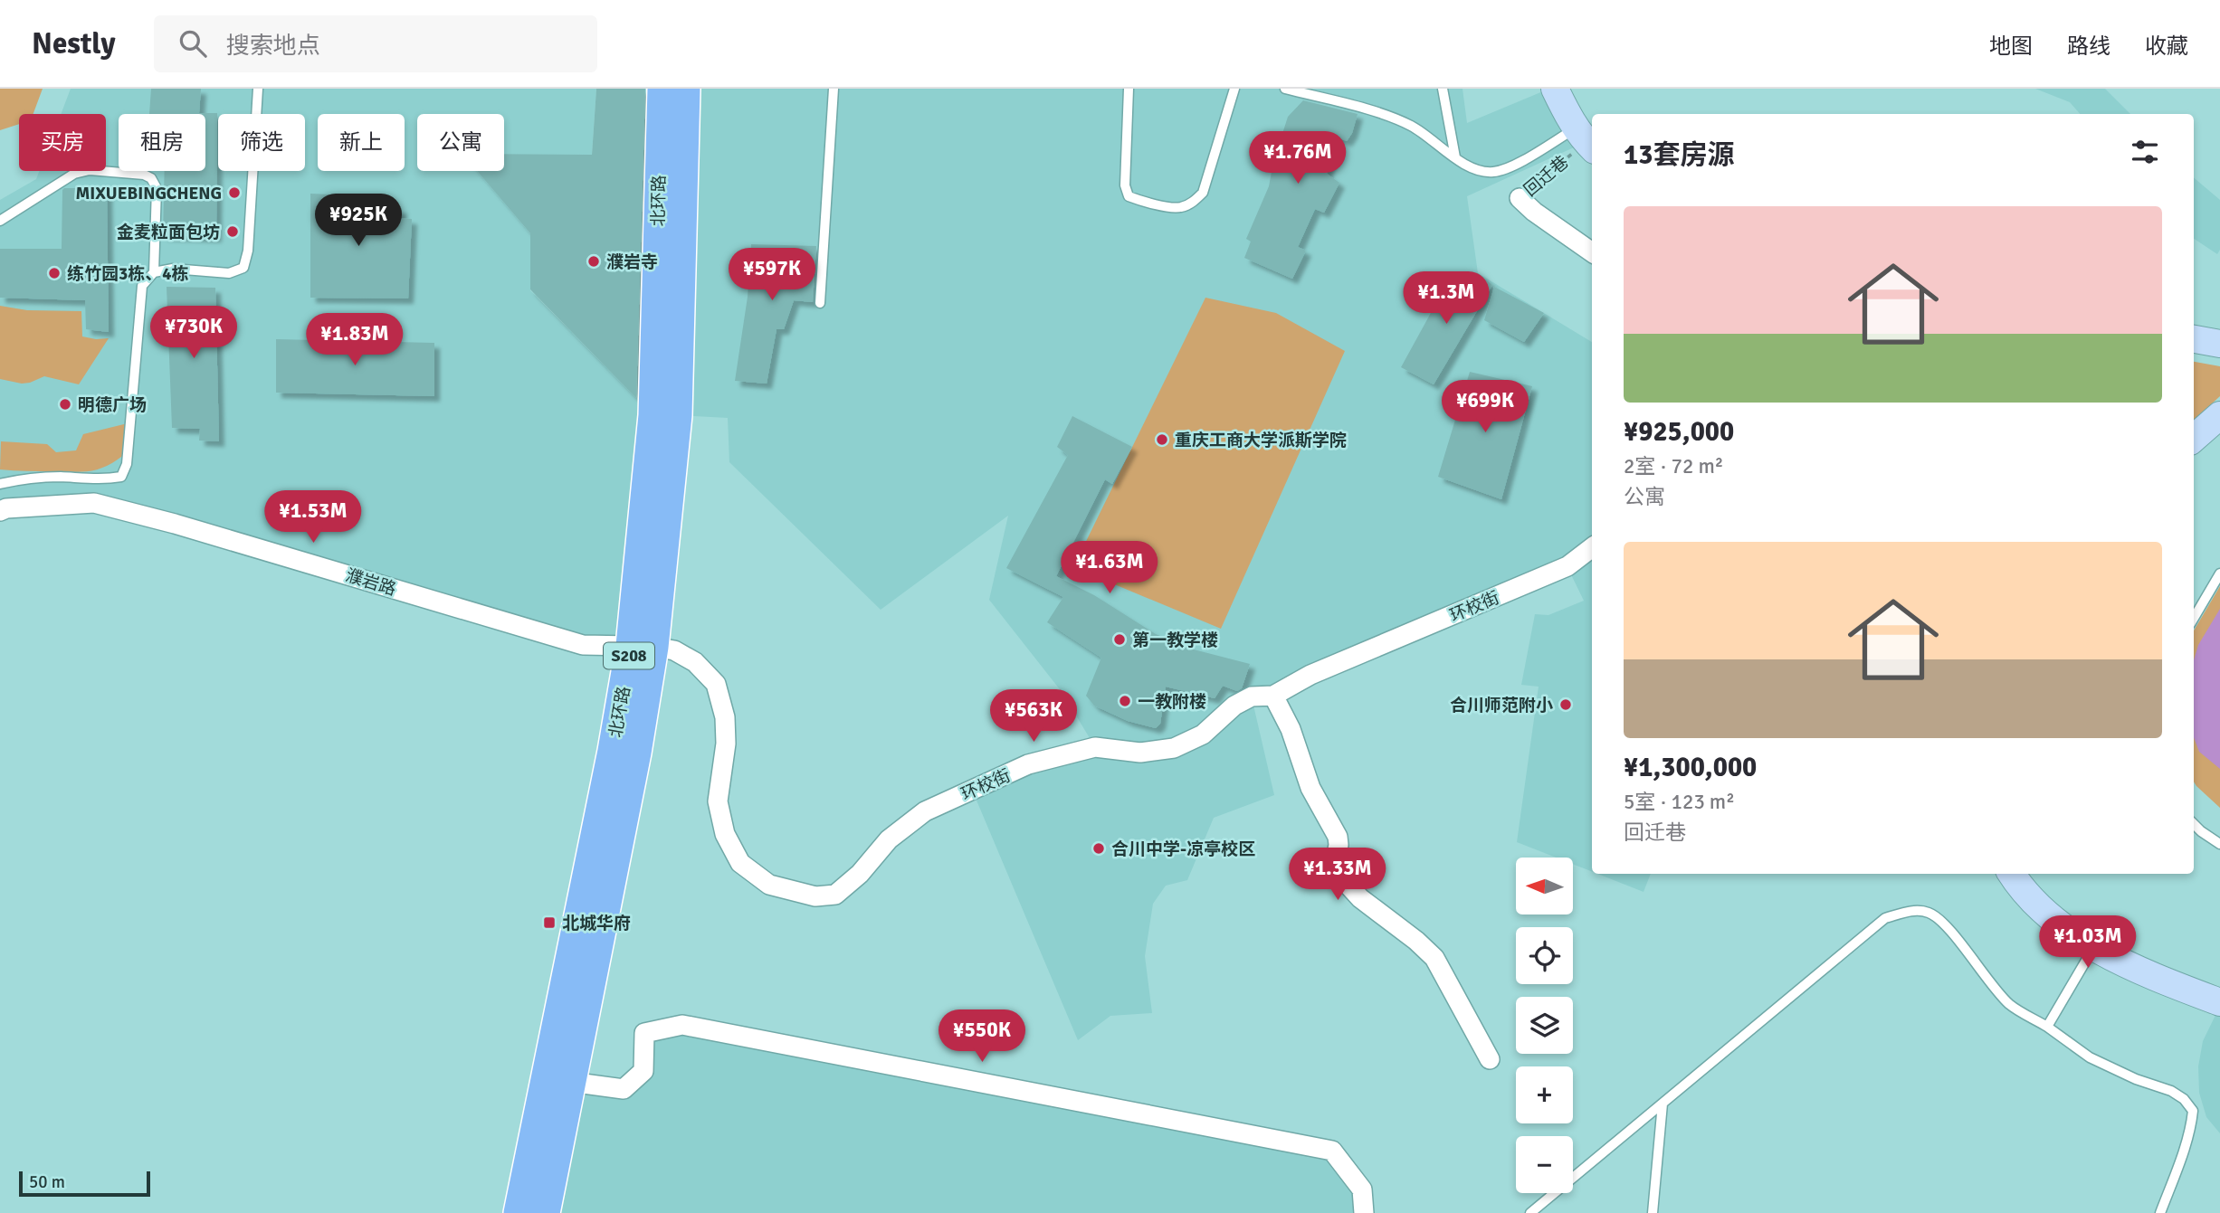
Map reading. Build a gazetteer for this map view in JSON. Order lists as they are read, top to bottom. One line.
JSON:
{"streets":{"main road":["北环路","S208"],"street":["回迁巷","濮岩路","环校街"]},"crossings":[["北环路","濮岩路"],["北环路","环校街"],["濮岩路","环校街"]],"places":{"other":["MIXUEBINGCHENG","金麦粒面包坊","濮岩寺","练竹园3栋、4栋","明德广场","重庆工商大学派斯学院","第一教学楼","一教附楼","合川师范附小","合川中学-凉亭校区"],"transit":["北城华府"]},"scale_bar":"50 m","north":"left","page":{"header":"Nestly","search":"搜索地点","nav":["地图","路线","收藏"],"chip":["买房","租房","筛选","新上","公寓"],"heading":"13套房源","price":["¥1.76M","¥925K","¥597K","¥1.3M","¥730K","¥1.83M","¥699K","¥1.53M","¥1.63M","¥563K","¥1.33M","¥1.03M","¥550K"],"list":[{"name":"¥925,000","note":"2室 · 72 m² · 公寓"},{"name":"¥1,300,000","note":"5室 · 123 m² · 回迁巷"}],"map_buttons":["+","−"],"scale":"50 m"}}
